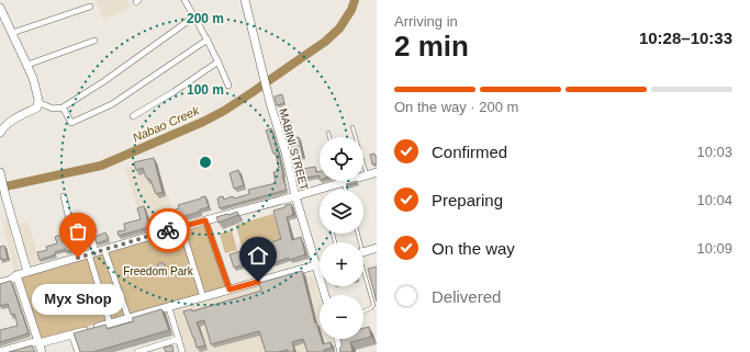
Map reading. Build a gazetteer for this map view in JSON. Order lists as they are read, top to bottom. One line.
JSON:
{"streets":{"main road":["MABINI STREET"]},"water":["Nabao Creek"],"parks":["Freedom Park"],"places":["Myx Shop"],"page":{"heading":["2 min","Arriving in","10:28–10:33"],"bar":"On the way · 200 m","list":[["Confirmed","10:03"],["Preparing","10:04"],["On the way","10:09"],"Delivered"],"map_buttons":["+","−"],"bubble":"Myx Shop"},"rings":["200 m","100 m"]}
